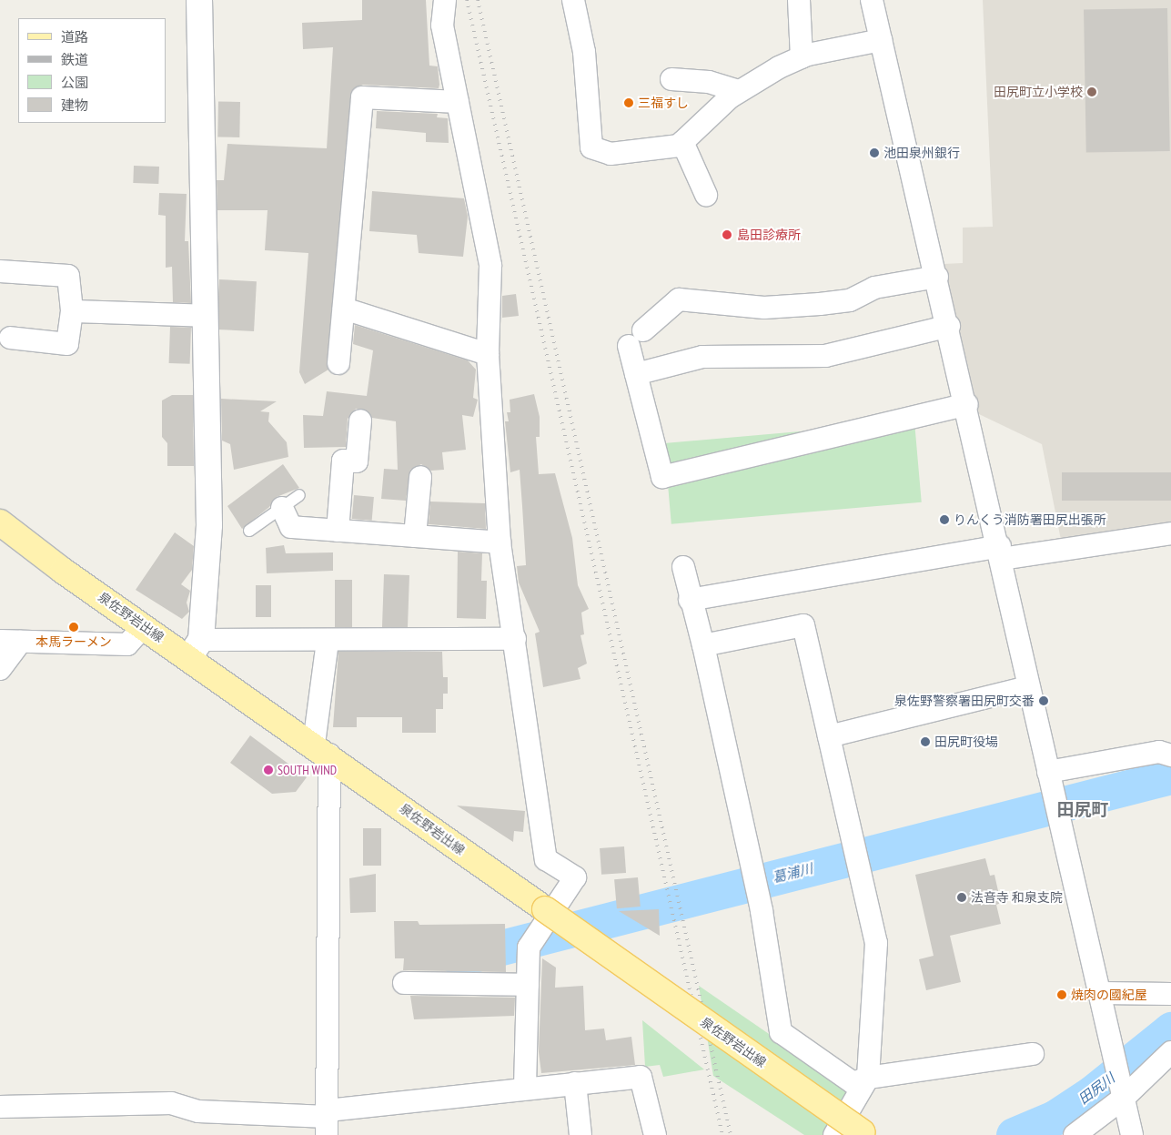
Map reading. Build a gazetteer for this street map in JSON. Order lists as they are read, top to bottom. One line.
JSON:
{"streets":{"main road":["泉佐野岩出線"]},"districts":["田尻町"],"water":["葛浦川","田尻川"],"places":["田尻町立小学校","三福すし","池田泉州銀行","島田診療所","りんくう消防署田尻出張所","本馬ラーメン","泉佐野警察署田尻町交番","田尻町役場","SOUTH WIND","法音寺 和泉支院","焼肉の國紀屋"],"legend":["道路","鉄道","公園","建物"]}
